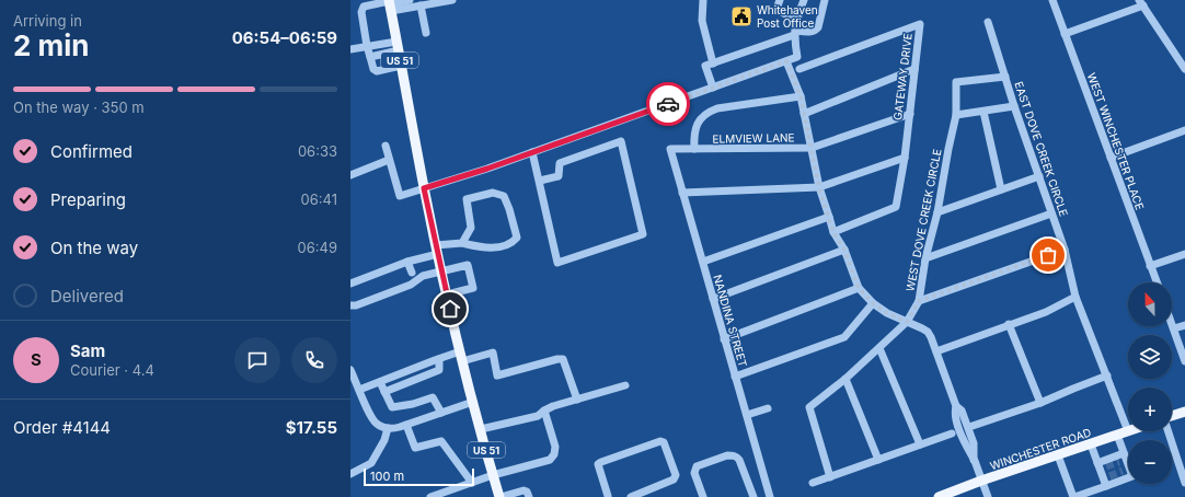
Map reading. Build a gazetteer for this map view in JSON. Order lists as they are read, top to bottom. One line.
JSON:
{"streets":{"main road":["US 51","WINCHESTER ROAD"],"street":["GATEWAY DRIVE","ELMVIEW LANE","WEST WINCHESTER PLACE","EAST DOVE CREEK CIRCLE","WEST DOVE CREEK CIRCLE","NANDINA STREET"]},"crossings":[["GATEWAY DRIVE","ELMVIEW LANE"],["ELMVIEW LANE","NANDINA STREET"],["EAST DOVE CREEK CIRCLE","WEST DOVE CREEK CIRCLE"],["EAST DOVE CREEK CIRCLE","WINCHESTER ROAD"]],"places":{"public building":["Whitehaven Post Office"]},"scale_bar":"100 m","north":"top","page":{"heading":["2 min","Arriving in","06:54–06:59"],"panel":["Sam","Courier · 4.4","Order #4144","$17.55"],"bar":"On the way · 350 m","list":[["Confirmed","06:33"],["Preparing","06:41"],["On the way","06:49"],"Delivered"],"map_buttons":["+","−"],"round":"S","scale":"100 m"}}
